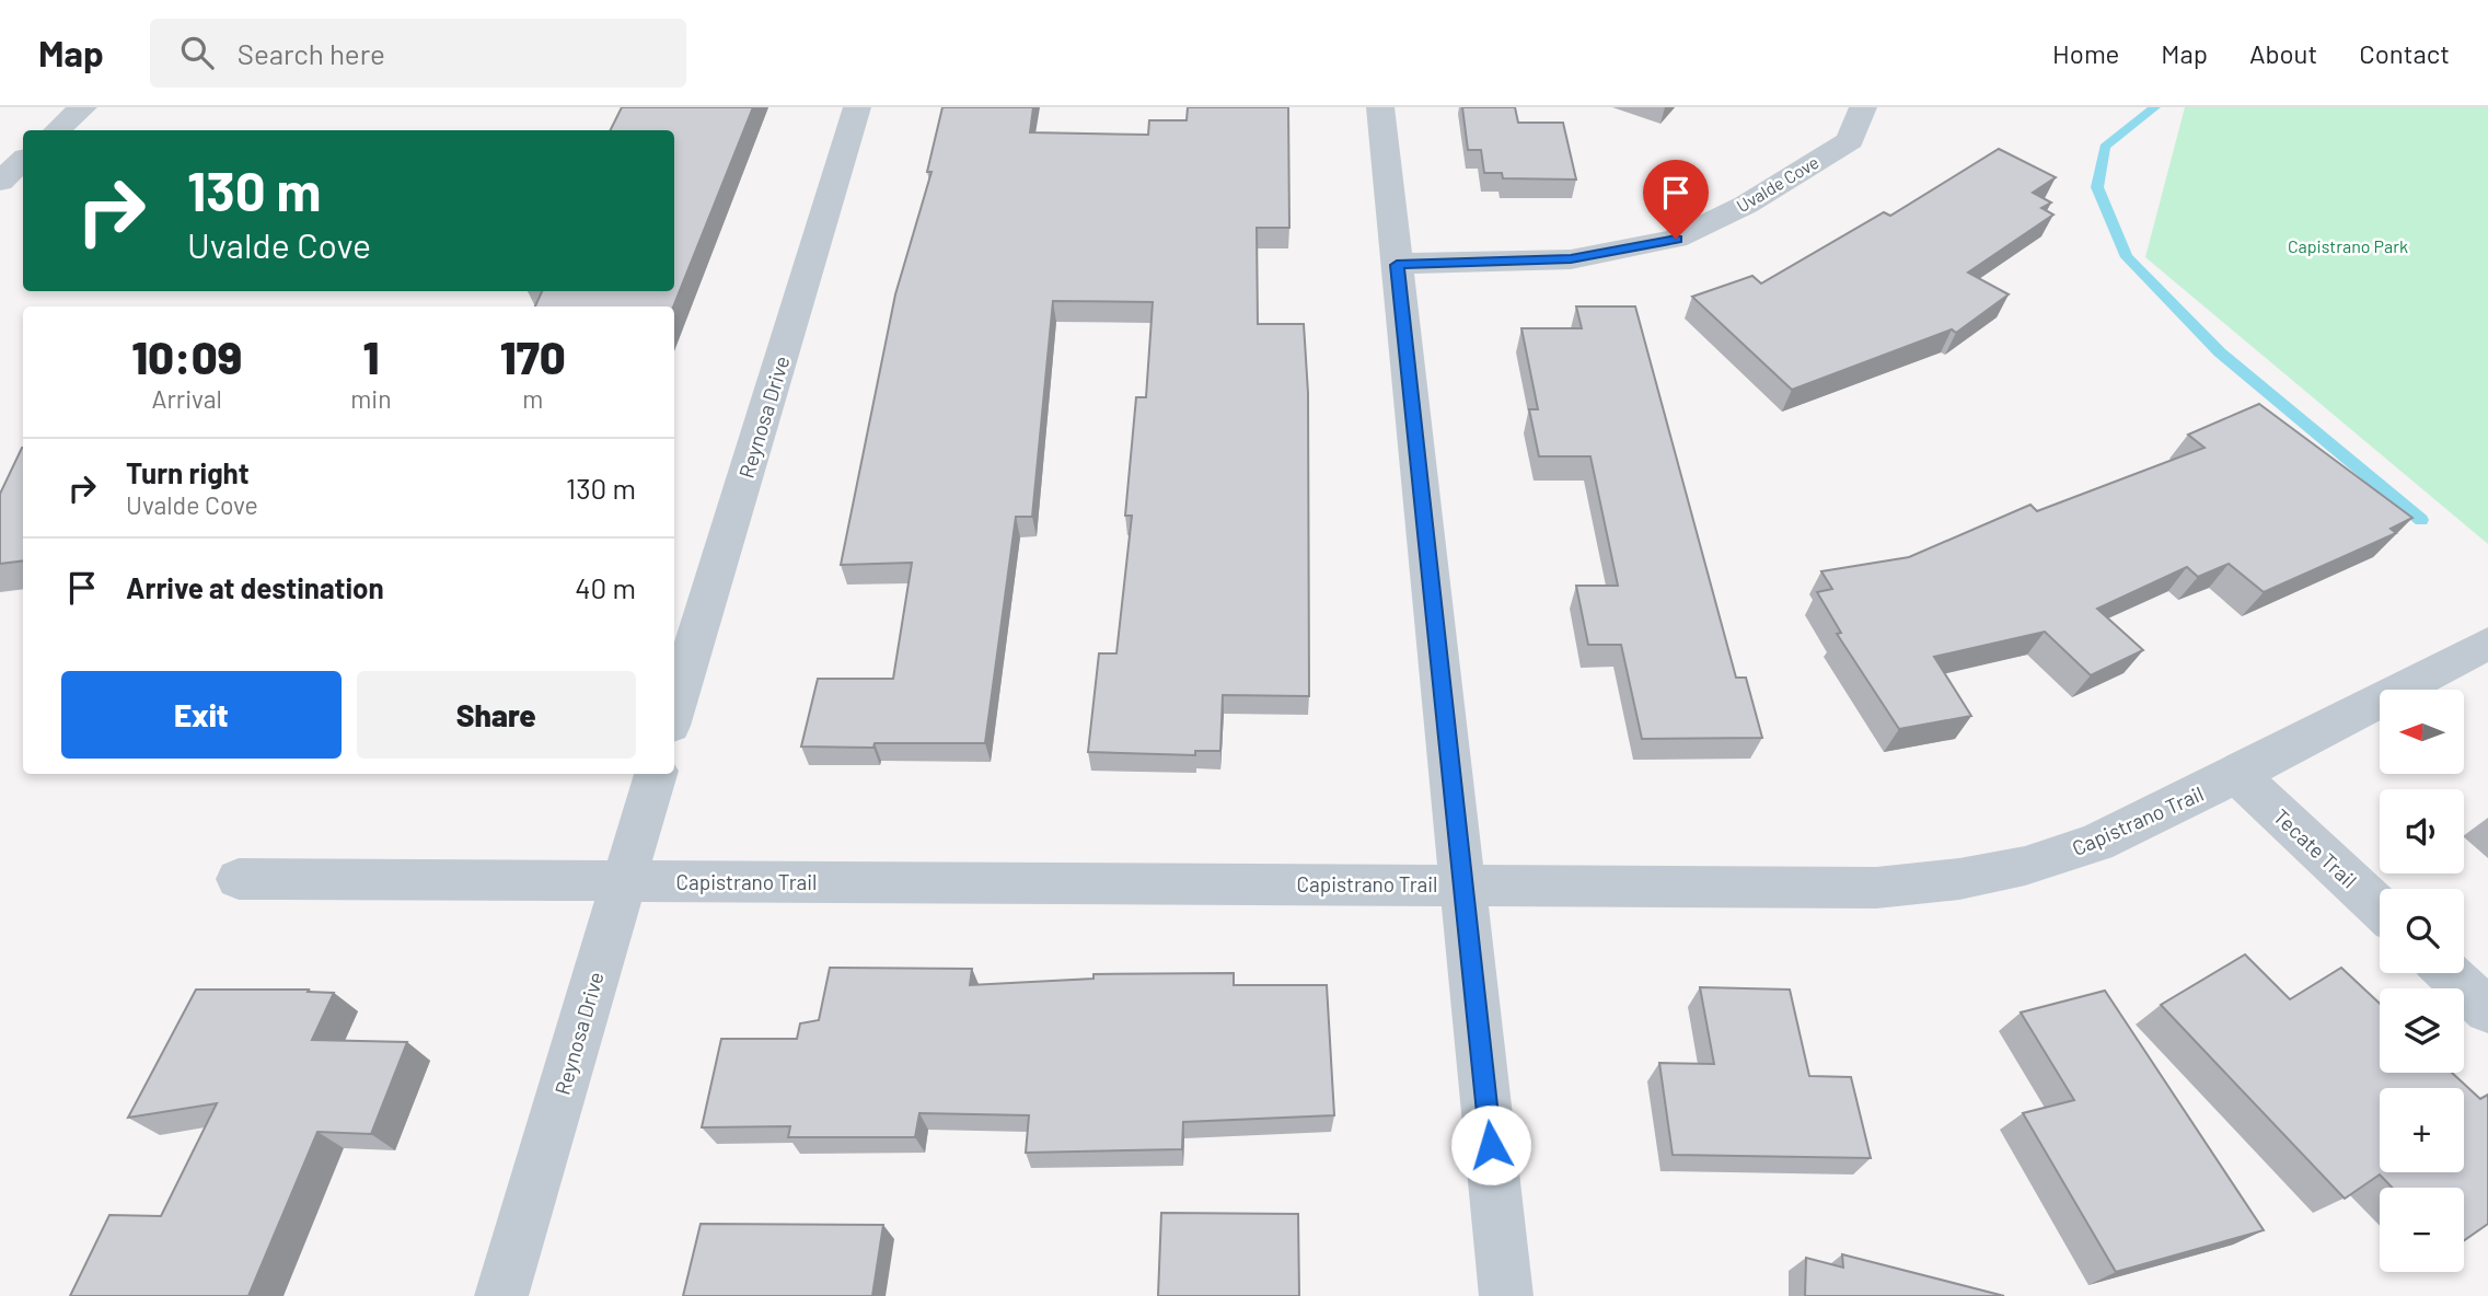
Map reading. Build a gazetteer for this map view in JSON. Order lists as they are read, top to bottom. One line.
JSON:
{"streets":{"street":["Uvalde Cove","Reynosa Drive","Capistrano Trail","Tecate Trail"]},"crossings":[["Reynosa Drive","Capistrano Trail"],["Capistrano Trail","Tecate Trail"]],"parks":["Capistrano Park"],"north":"left","page":{"header":"Map","search":"Search here","nav":["Home","Map","About","Contact"],"turn":["130 m","Uvalde Cove"],"eta":["10:09","Arrival","1","min","170","m"],"list":[{"name":"Turn right","note":"Uvalde Cove","value":"130 m"},{"name":"Arrive at destination","value":"40 m"}],"buttons":["Exit","Share"],"map_buttons":["+","−"]}}
